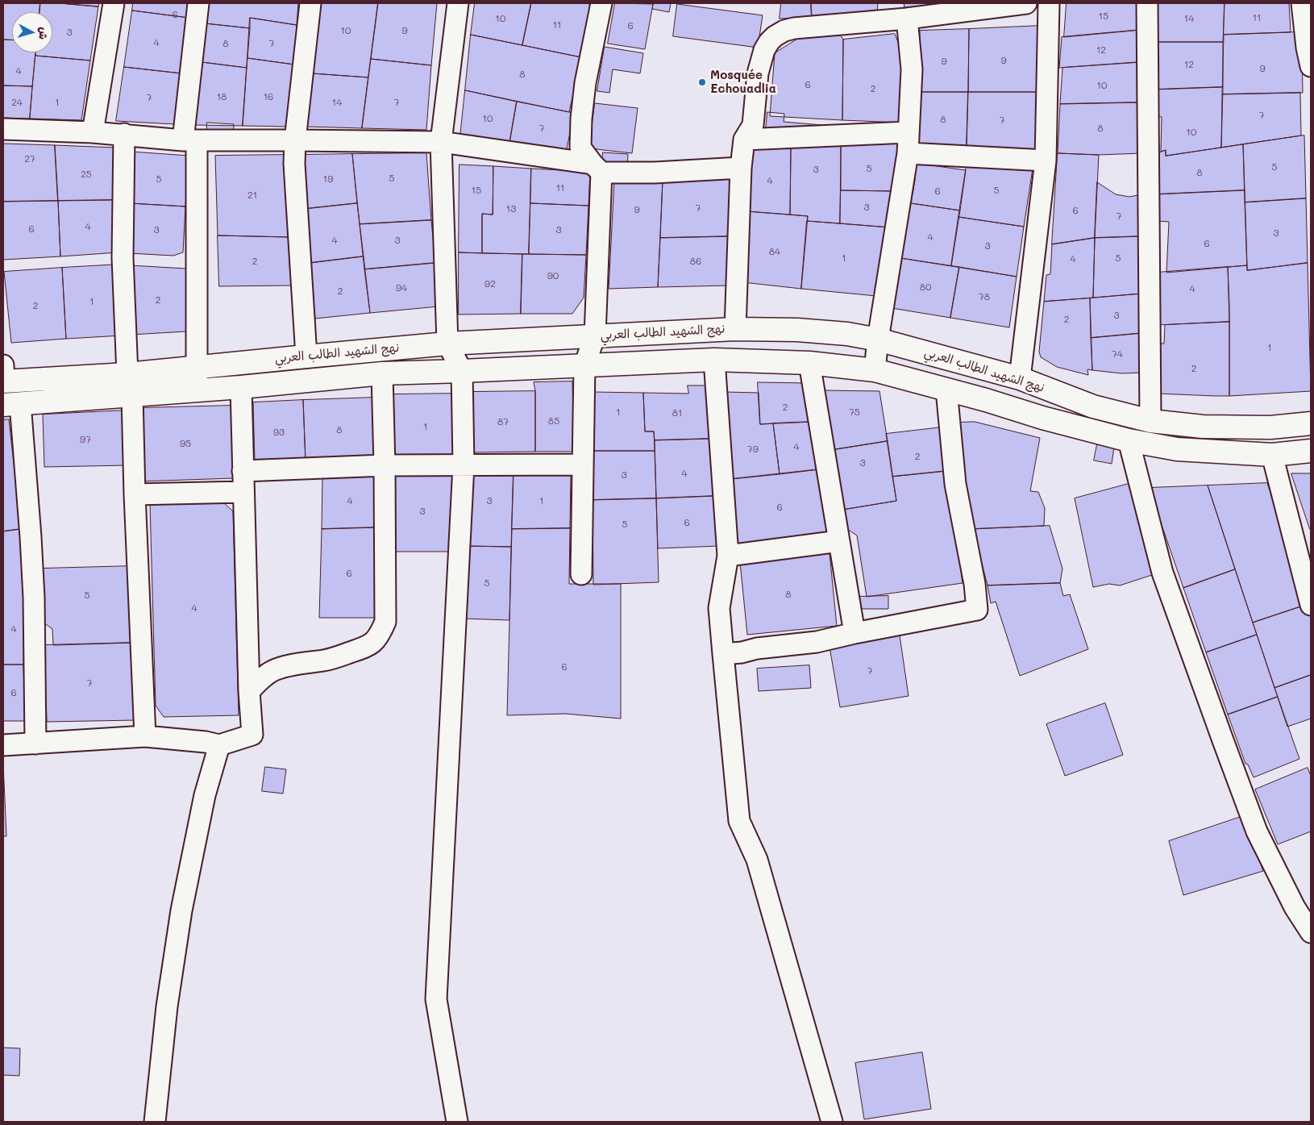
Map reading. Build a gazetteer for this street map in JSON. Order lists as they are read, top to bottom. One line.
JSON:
{"streets":{"main road":["نهج الشهيد الطالب العربي"]},"places":["Mosquée Echouadlia"],"house_numbers":["6","15","11","10","14","11","6","10","9","3","4","8","7","12","9","9","12","9","4","8","6","10","2","18","16","7","24","1","14","7","7","10","8","7","7","8","10","27","5","5","3","8","25","5","5","19","4","11","15","5","6","21","3","7","13","9","6","7","4","6","3","3","3","4","4","3","6","3","84","1","5","4","2","86","90","92","80","94","4","2","78","2","1","2","3","2","1","74","2","2","1","75","81","85","87","1","8","93","97","95","4","79","2","3","4","3","4","3","1","6","3","6","5","6","5","8","5","4","4","6","7","7","6"],"north":"right"}
